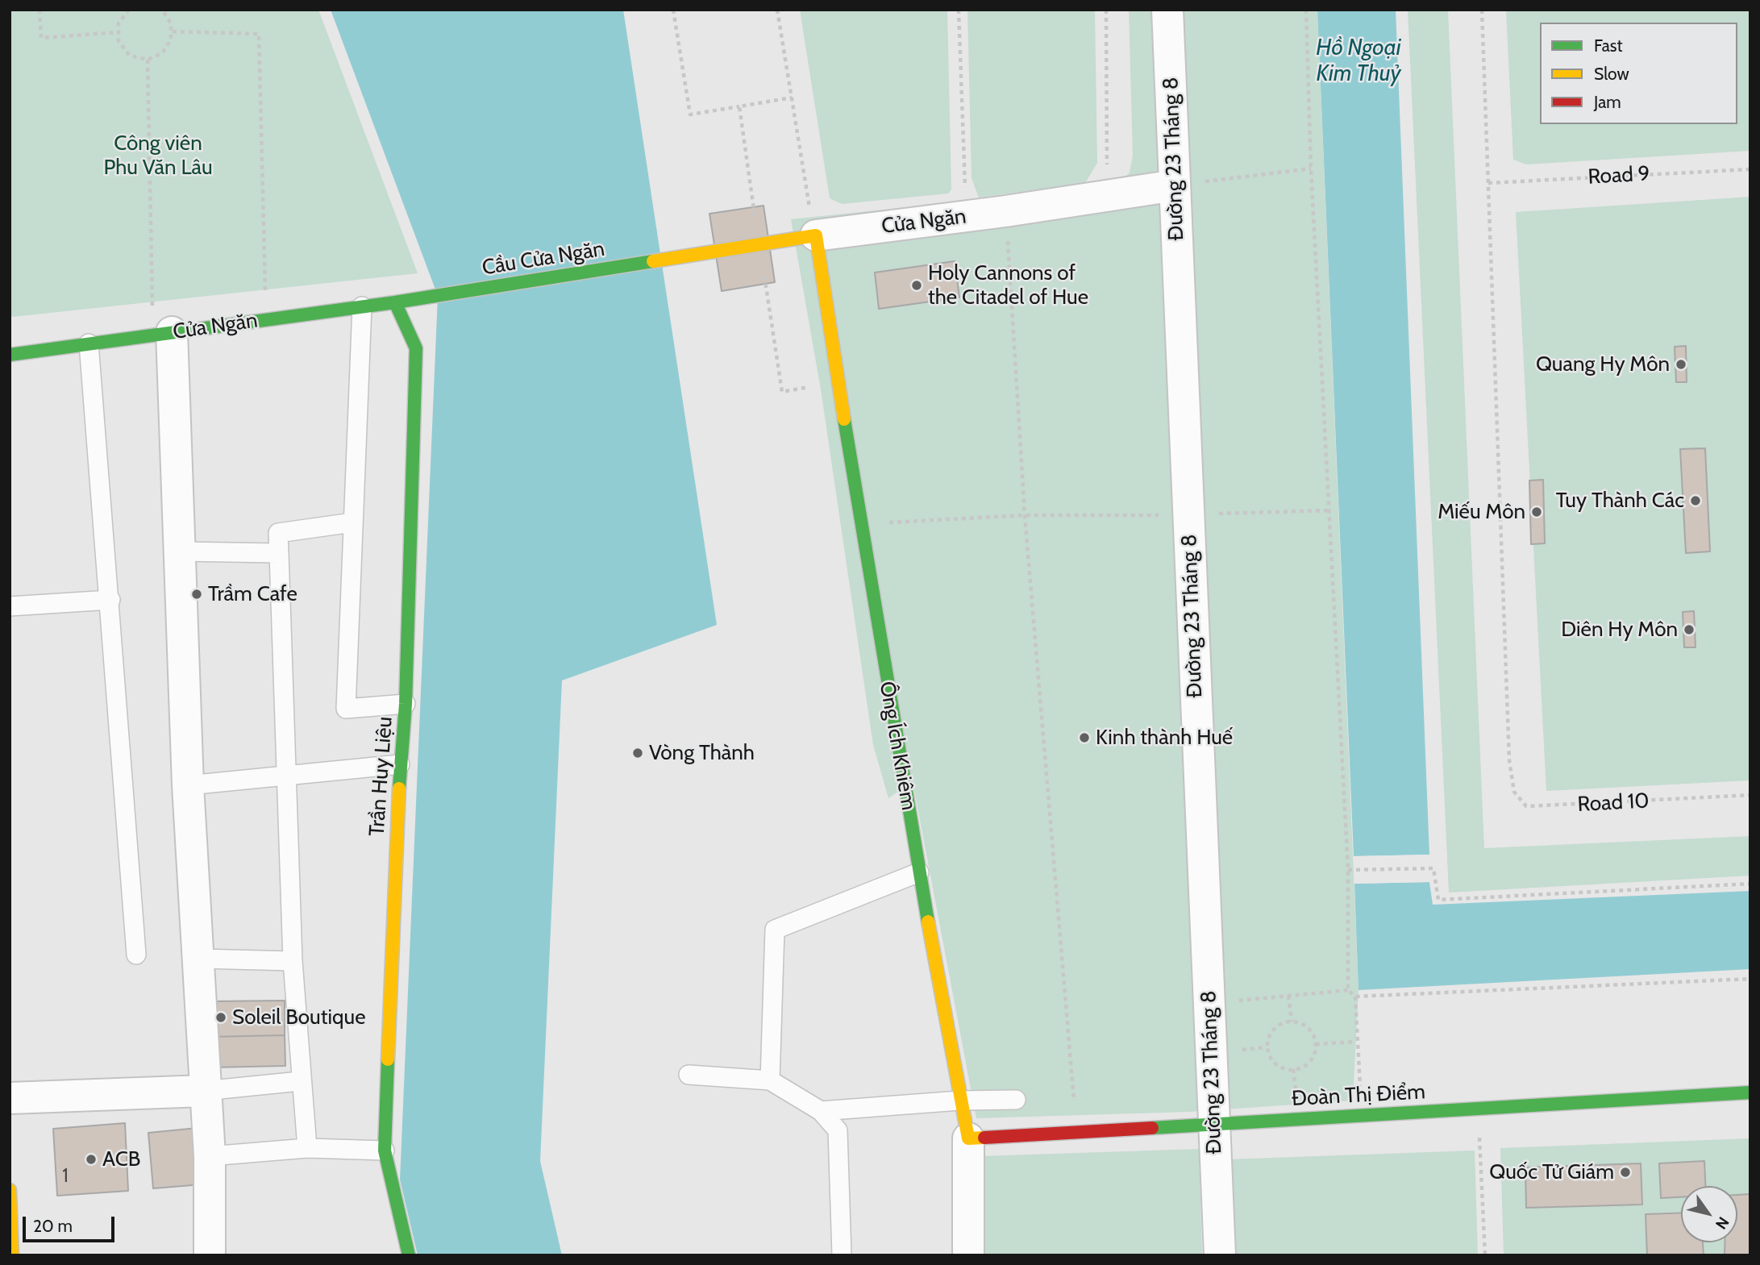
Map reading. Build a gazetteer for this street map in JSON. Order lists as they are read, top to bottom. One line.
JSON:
{"streets":{"street":["Đường 23 Tháng 8","Cửa Ngăn","Cầu Cửa Ngăn","Ông Ích Khiêm","Trần Huy Liệu","Đoàn Thị Điểm"],"path":["Road 9","Road 10"]},"crossings":[["Đường 23 Tháng 8","Cửa Ngăn"],["Đường 23 Tháng 8","Đoàn Thị Điểm"],["Road 9","Road 10"],["Cửa Ngăn","Cầu Cửa Ngăn"],["Cửa Ngăn","Ông Ích Khiêm"],["Cửa Ngăn","Trần Huy Liệu"],["Ông Ích Khiêm","Đoàn Thị Điểm"]],"water":["Hồ Ngoại Kim Thuỷ"],"parks":["Công viên Phu Văn Lâu"],"places":["Holy Cannons of the Citadel of Hue","Quang Hy Môn","Tuy Thành Các","Miếu Môn","Trầm Cafe","Diên Hy Môn","Kinh thành Huế","Vòng Thành","Soleil Boutique","ACB","Quốc Tử Giám"],"house_numbers":["1"],"legend":["Fast","Slow","Jam"],"scale_bar":"20 m","north":"bottom right"}
